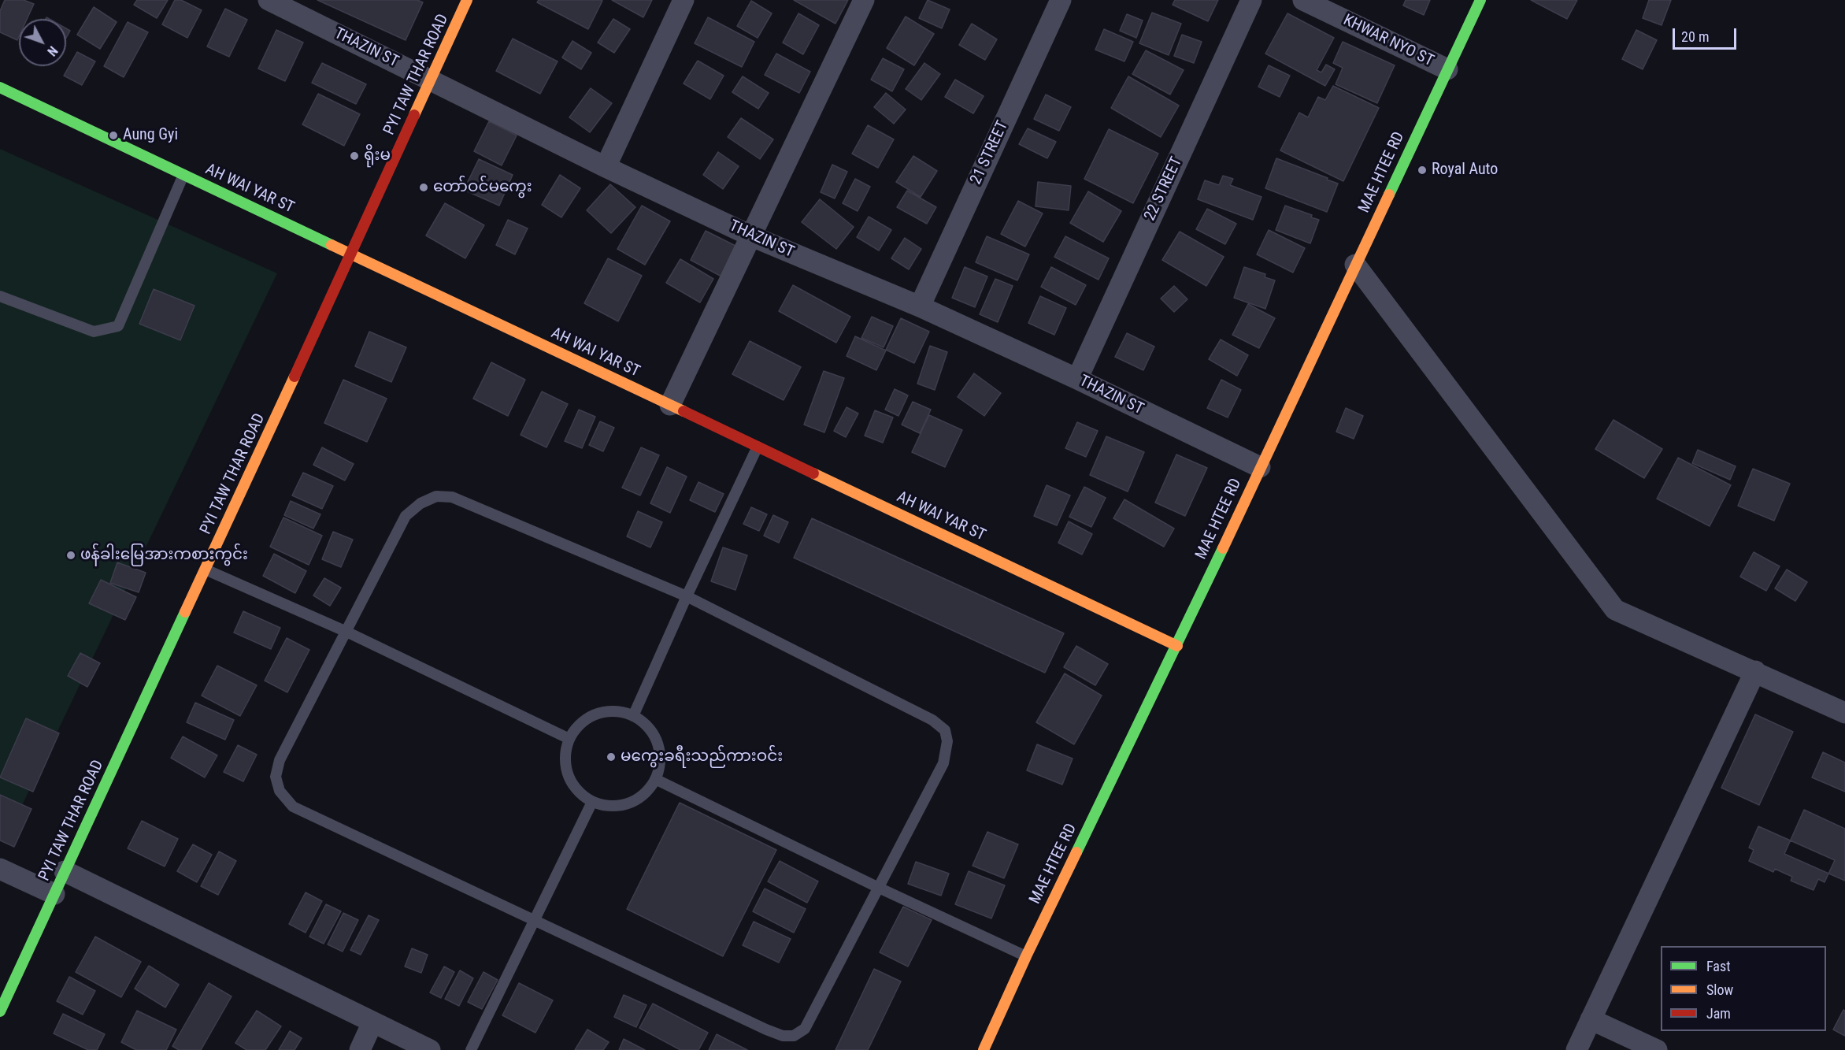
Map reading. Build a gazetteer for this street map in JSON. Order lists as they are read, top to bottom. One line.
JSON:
{"streets":{"street":["KHWAR NYO ST","THAZIN ST","PYI TAW THAR ROAD","21 STREET","MAE HTEE RD","AH WAI YAR ST","22 STREET"]},"crossings":[["KHWAR NYO ST","MAE HTEE RD"],["THAZIN ST","PYI TAW THAR ROAD"],["THAZIN ST","21 STREET"],["THAZIN ST","MAE HTEE RD"],["THAZIN ST","22 STREET"],["PYI TAW THAR ROAD","AH WAI YAR ST"],["MAE HTEE RD","AH WAI YAR ST"]],"places":["Aung Gyi","ရိုးမ","Royal Auto","တော်ဝင်မကွေး","ဖန်ခါးမြေအားကစားကွင်း","မကွေးခရီးသည်ကားဝင်း"],"legend":["Fast","Slow","Jam"],"scale_bar":"20 m","north":"bottom right"}
